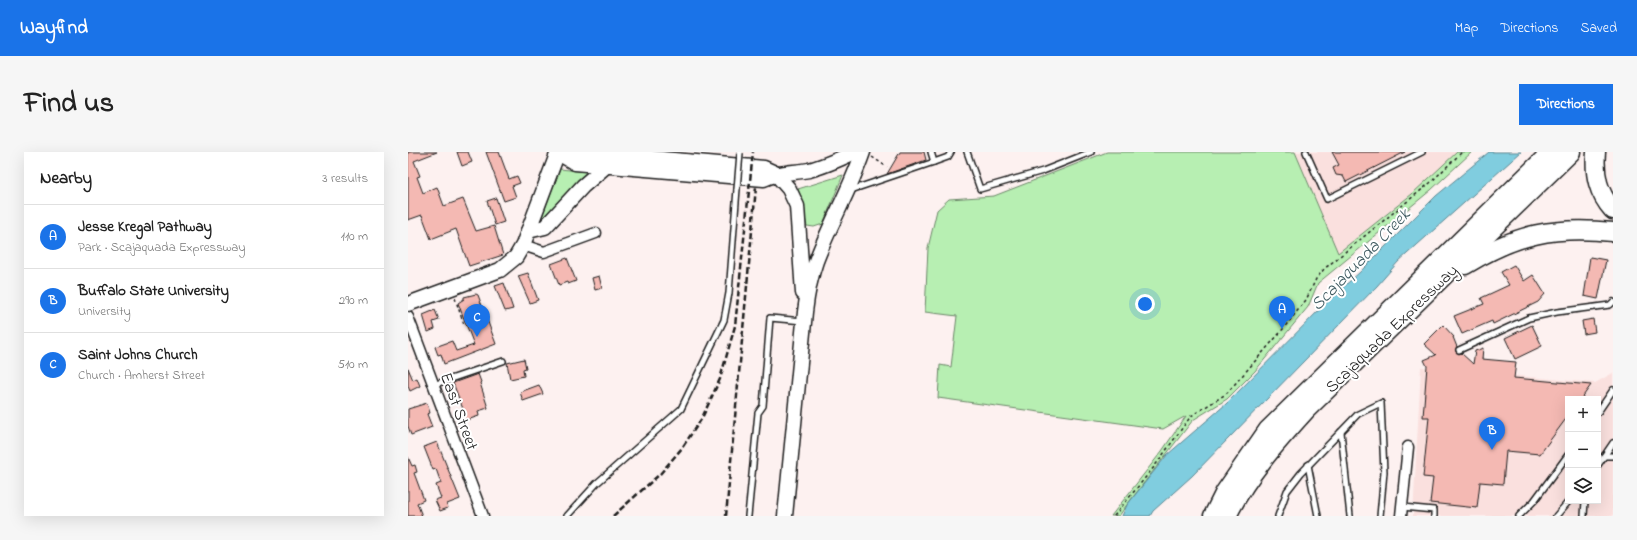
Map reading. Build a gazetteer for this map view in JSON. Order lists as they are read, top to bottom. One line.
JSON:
{"streets":{"highway":["Scajaquada Expressway"],"street":["East Street"]},"water":["Scajaquada Creek"],"page":{"header":"Wayfind","nav":["Map","Directions","Saved"],"title":"Find us","buttons":"Directions","heading":["Nearby","3 results"],"list":[{"mark":"A","name":"Jesse Kregal Pathway","note":"Park · Scajaquada Expressway","value":"110 m"},{"mark":"B","name":"Buffalo State University","note":"University","value":"290 m"},{"mark":"C","name":"Saint Johns Church","note":"Church · Amherst Street","value":"510 m"}],"pins":["A","C","B"],"map_buttons":["+","−"]}}
